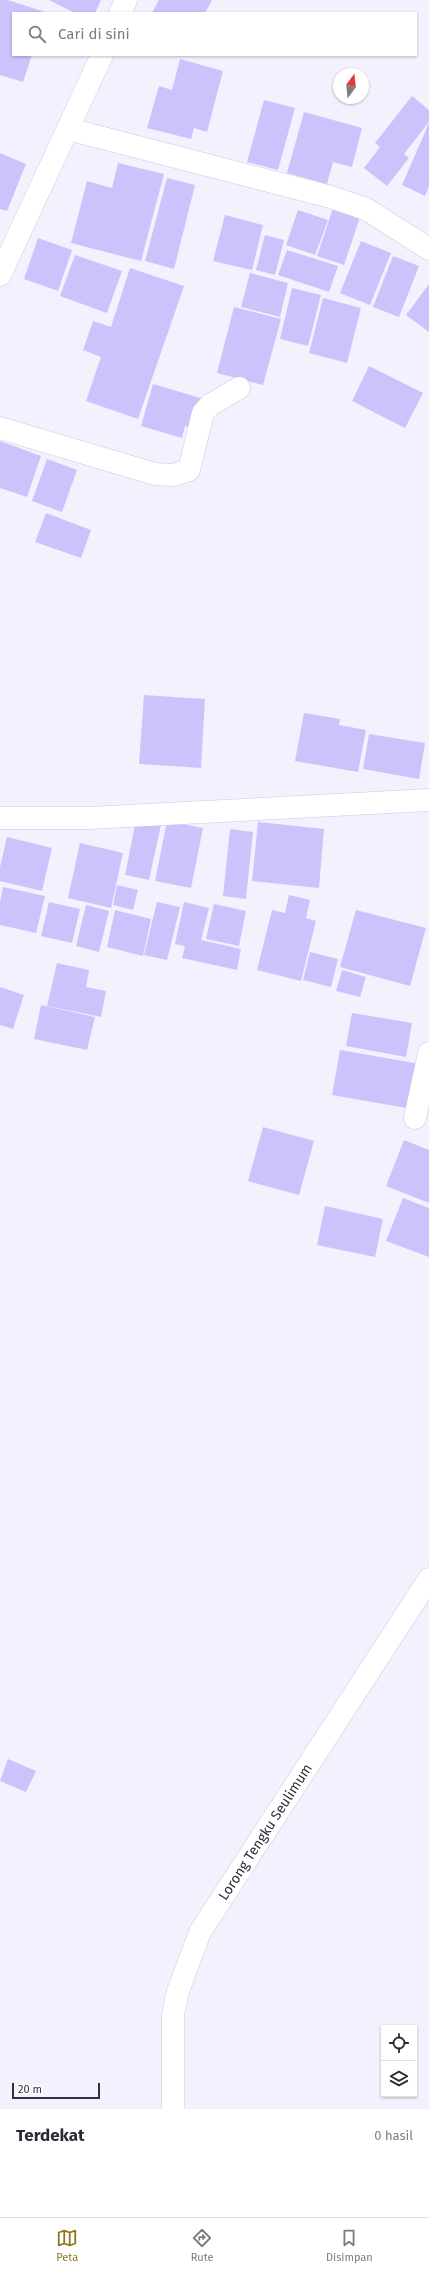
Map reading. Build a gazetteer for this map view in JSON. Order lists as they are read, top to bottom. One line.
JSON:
{"streets":{"street":["Lorong Tengku Seulimum"]},"scale_bar":"20 m","north":"top","page":{"search":"Cari di sini","scale":"20 m","heading":["Terdekat","0 hasil"],"nav":["Peta","Rute","Disimpan"]}}
